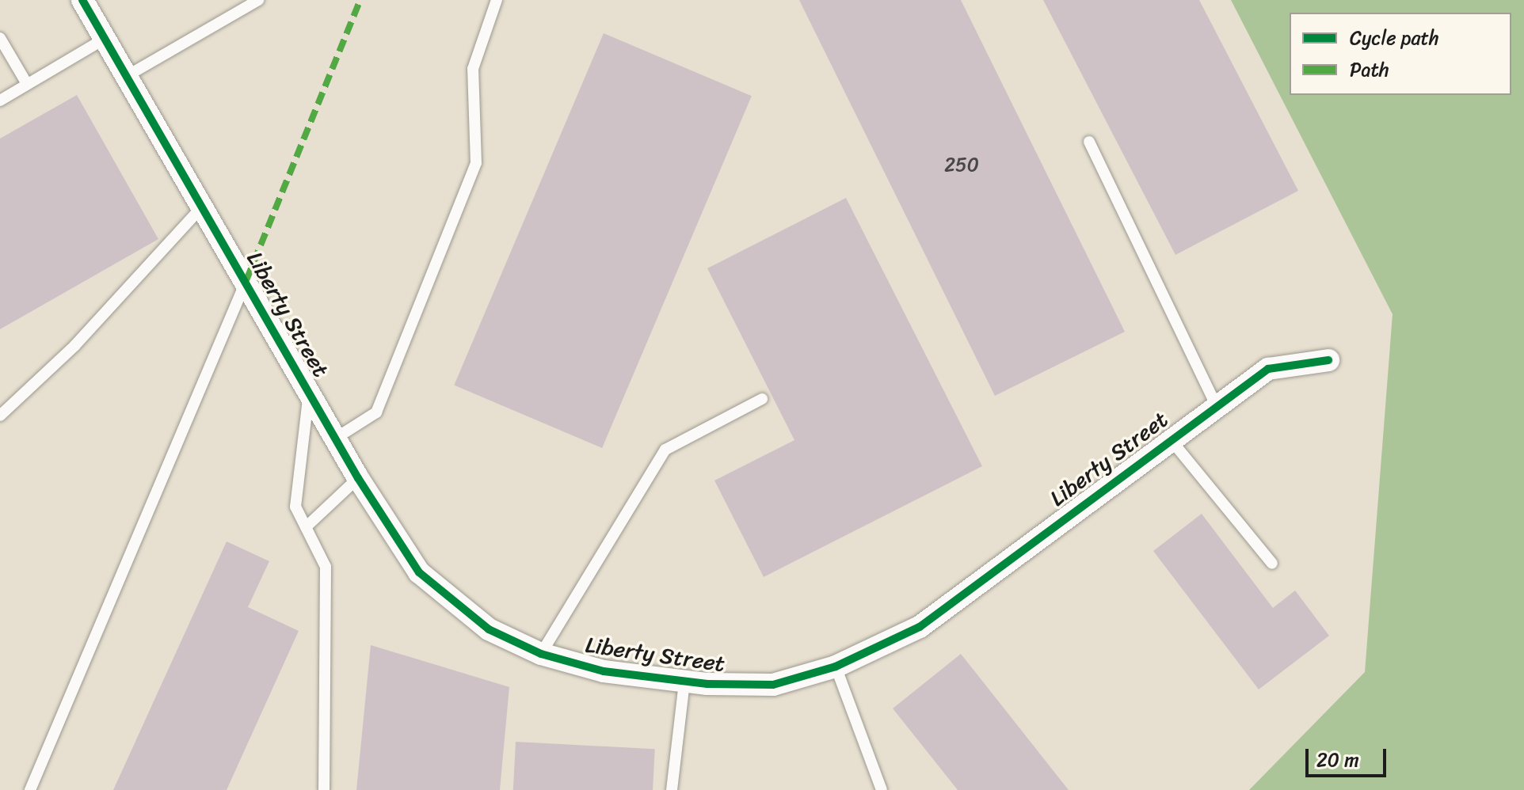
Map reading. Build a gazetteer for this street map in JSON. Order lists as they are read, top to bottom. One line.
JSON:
{"streets":{"street":["Liberty Street"]},"house_numbers":["250"],"legend":["Cycle path","Path"],"scale_bar":"20 m"}
